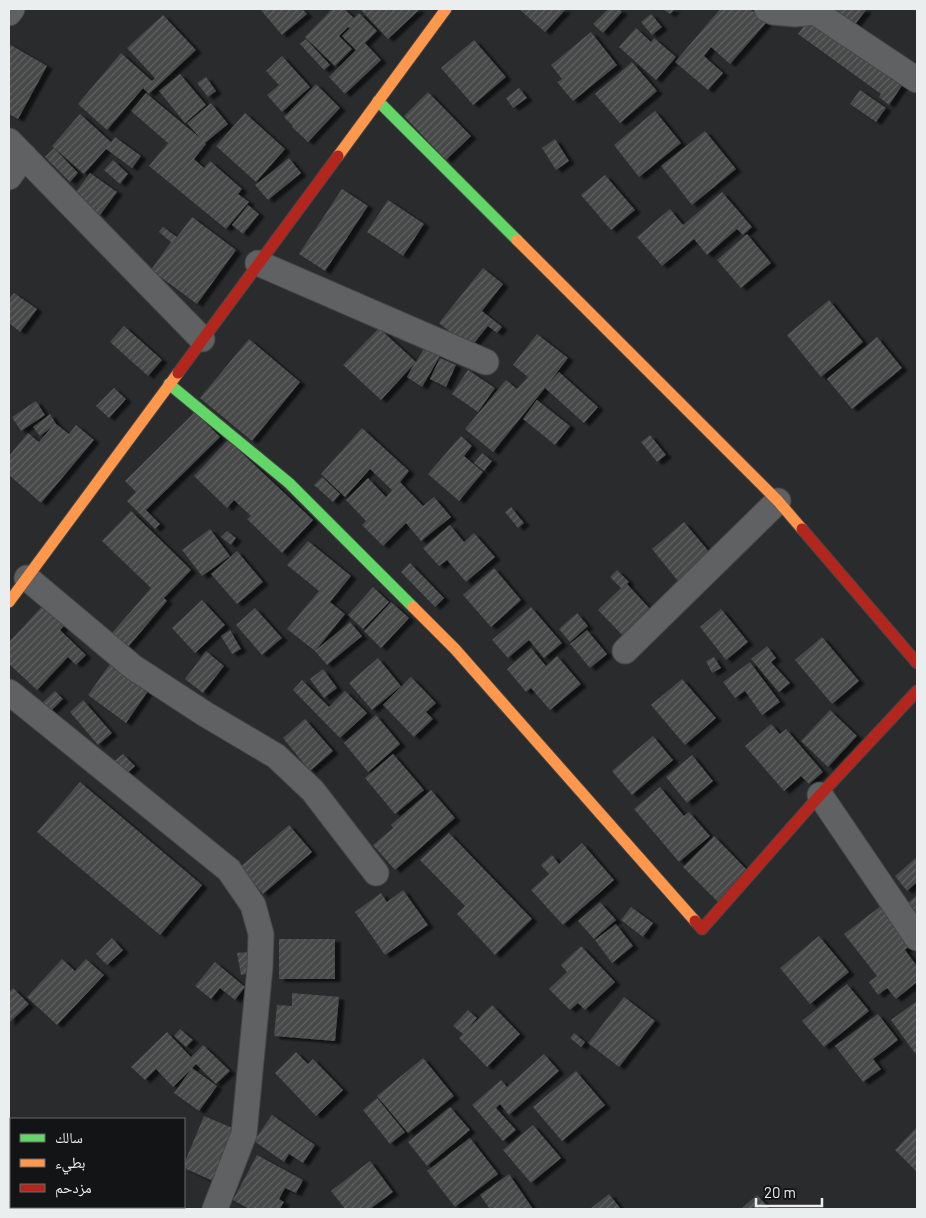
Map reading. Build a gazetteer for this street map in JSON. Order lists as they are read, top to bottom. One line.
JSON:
{"legend":["سالك","بطيء","مزدحم"],"scale_bar":"20 m"}
